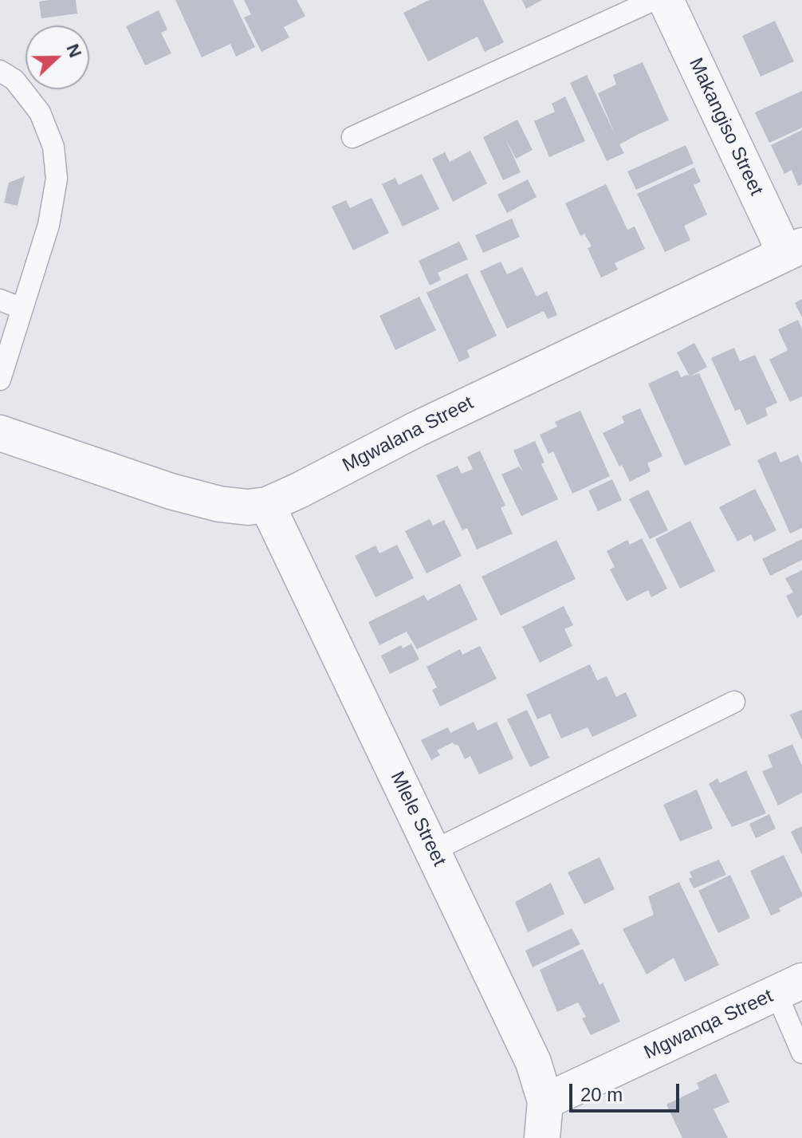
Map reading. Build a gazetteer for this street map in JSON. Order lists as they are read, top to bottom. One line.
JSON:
{"streets":{"street":["Makangiso Street","Mgwalana Street","Mlele Street","Mgwanqa Street"]},"crossings":[["Makangiso Street","Mgwalana Street"],["Mgwalana Street","Mlele Street"],["Mlele Street","Mgwanqa Street"]],"scale_bar":"20 m","north":"right"}
